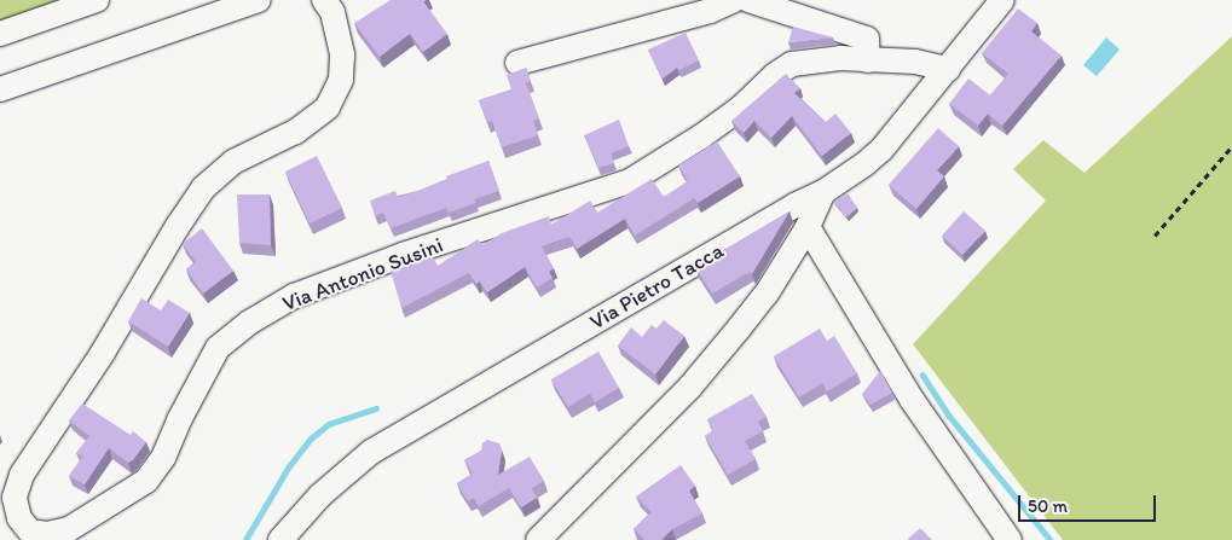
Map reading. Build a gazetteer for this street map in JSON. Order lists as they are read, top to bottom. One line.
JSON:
{"streets":{"street":["Via Antonio Susini","Via Pietro Tacca"]},"crossings":[["Via Antonio Susini","Via Pietro Tacca"]],"scale_bar":"50 m"}
